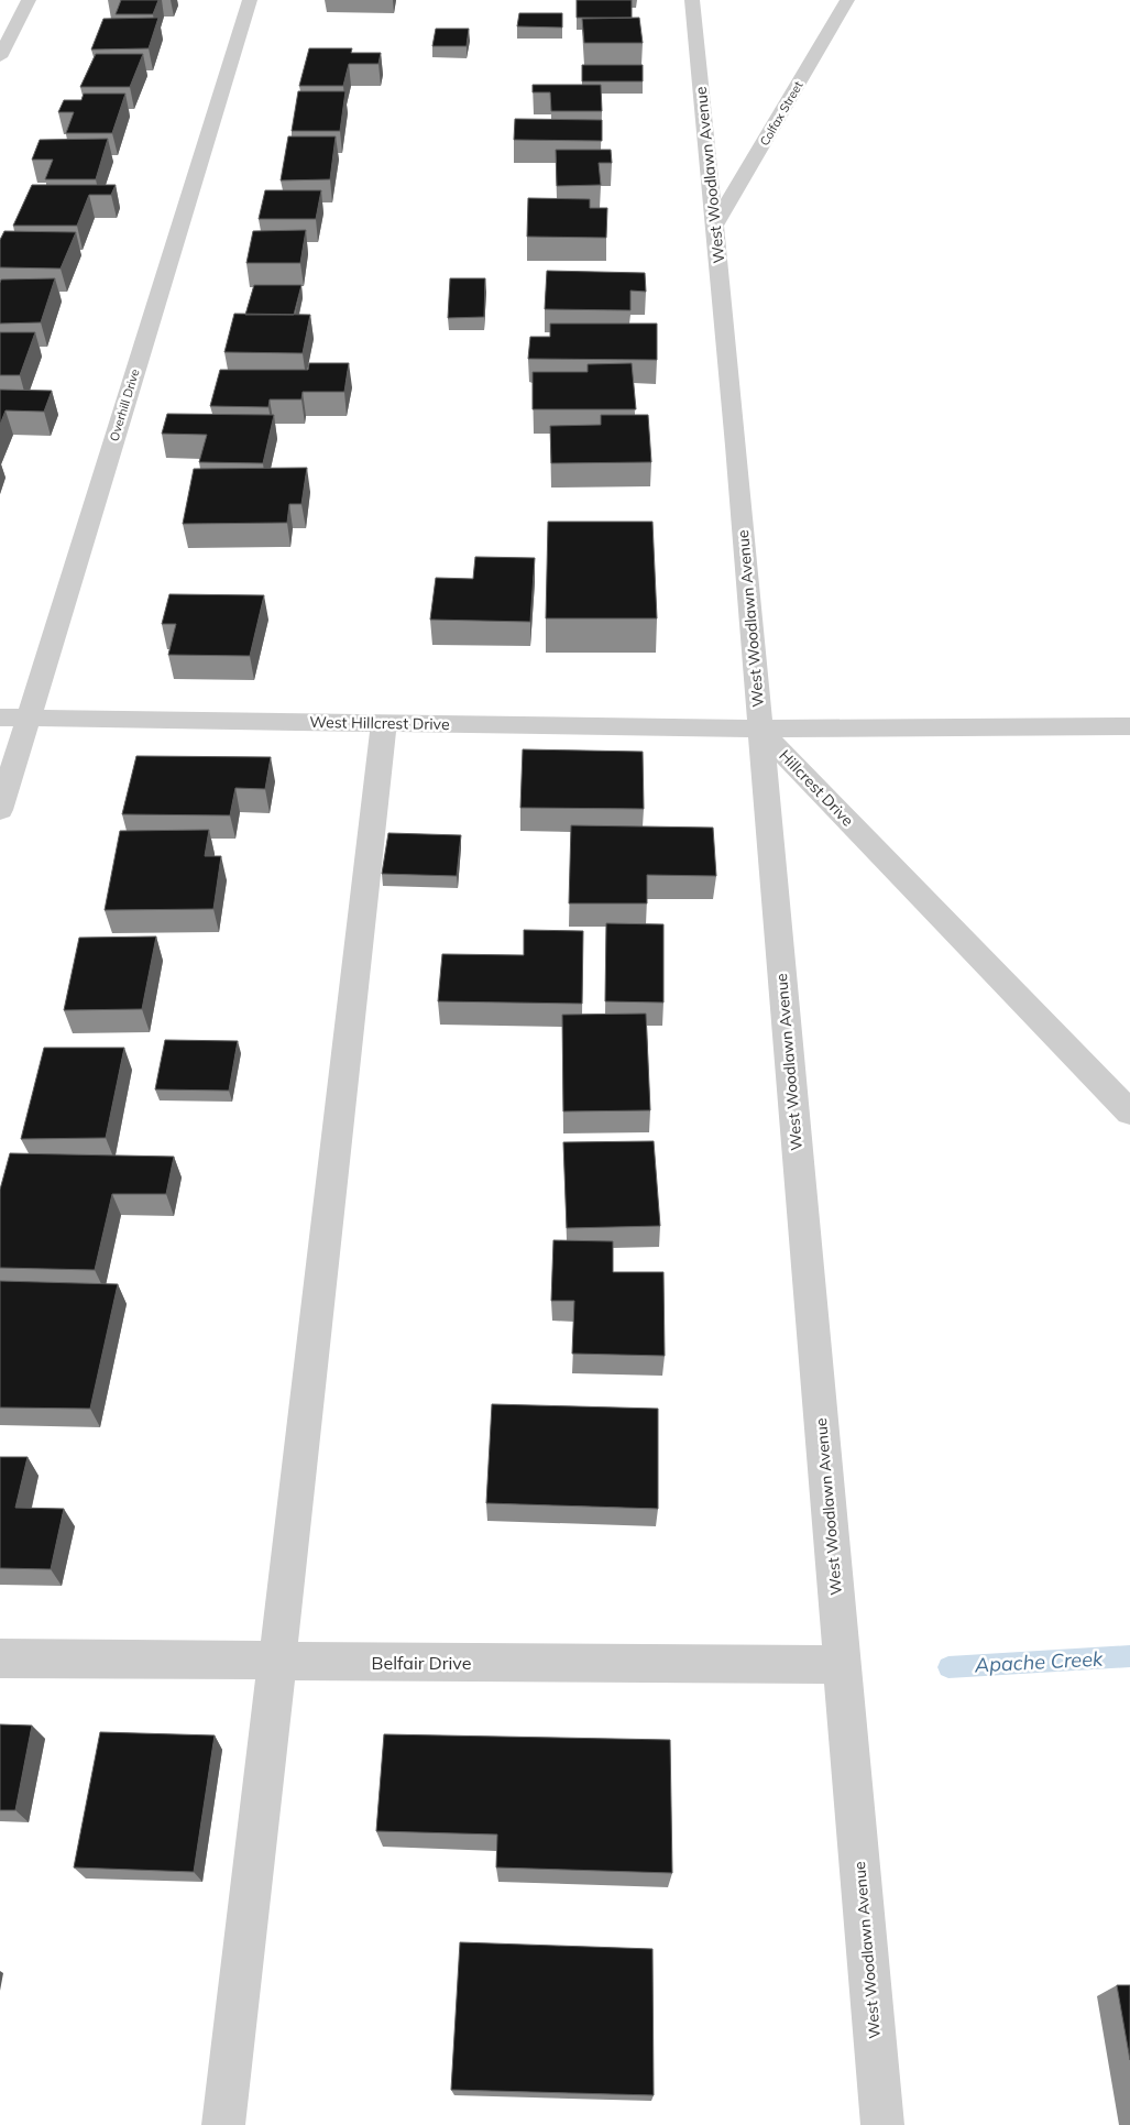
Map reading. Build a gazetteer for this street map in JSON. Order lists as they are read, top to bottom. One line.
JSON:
{"streets":{"street":["Colfax Street","West Woodlawn Avenue","Overhill Drive","West Hillcrest Drive","Hillcrest Drive","Belfair Drive"]},"crossings":[["Colfax Street","West Woodlawn Avenue"],["West Woodlawn Avenue","West Hillcrest Drive"],["West Woodlawn Avenue","Hillcrest Drive"],["West Woodlawn Avenue","Belfair Drive"],["Overhill Drive","West Hillcrest Drive"],["West Hillcrest Drive","Hillcrest Drive"]],"water":["Apache Creek"]}
